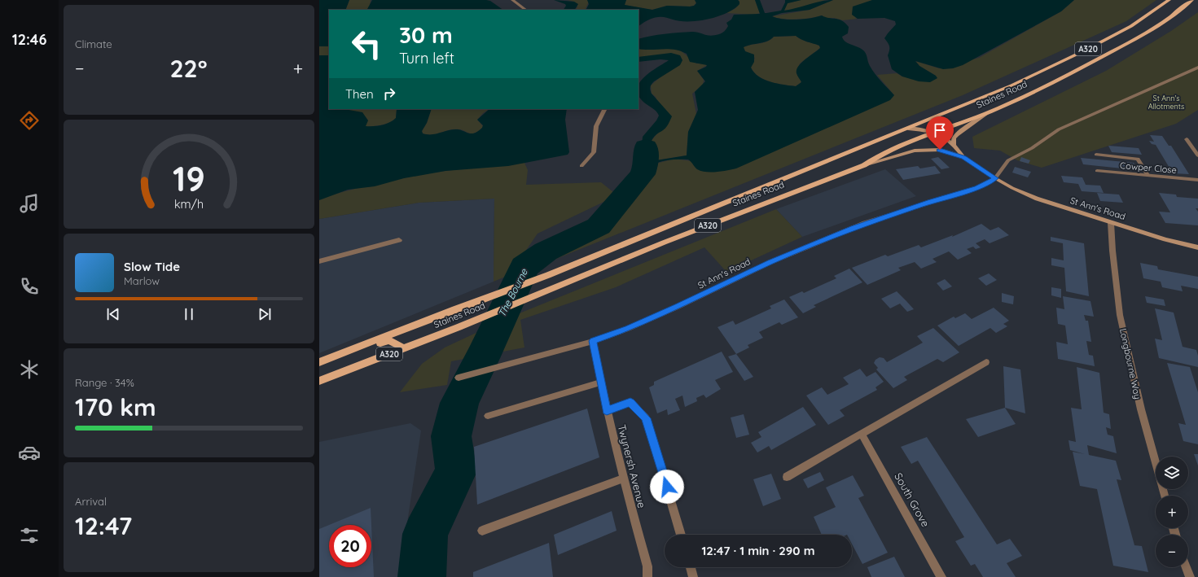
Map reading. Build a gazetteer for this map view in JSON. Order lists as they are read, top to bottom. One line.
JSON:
{"streets":{"main road":["A320","Staines Road","St Ann's Road"],"street":["Cowper Close","Longbourne Way","Twynersh Avenue","South Grove"]},"crossings":[["Staines Road","St Ann's Road"],["St Ann's Road","Longbourne Way"],["St Ann's Road","Twynersh Avenue"]],"water":["The Bourne"],"parks":["St Ann's Allotments"],"page":{"tabs":"12:46","tile":["Climate",["Range · 34%","170 km"],["Arrival","12:47"]],"turn":["30 m","Turn left"],"heat":["−","22°","+"],"then":"Then","song":["Slow Tide","Marlow"],"map_buttons":["+","−"],"limit":"20","trip":"12:47 · 1 min · 290 m","gauge":["19","km/h"]}}
